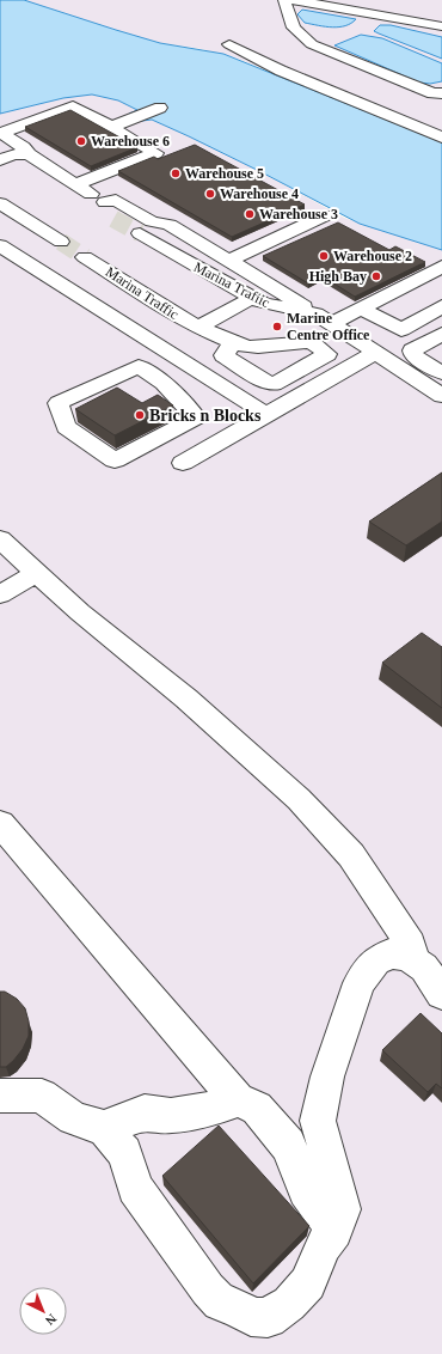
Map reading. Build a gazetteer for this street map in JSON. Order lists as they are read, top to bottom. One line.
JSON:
{"streets":{"street":["Marina Trafiic","Marina Traffic"]},"crossings":[["Marina Trafiic","Marina Traffic"]],"places":["Warehouse 6","Warehouse 5","Warehouse 4","Warehouse 3","Warehouse 2","High Bay","Marine Centre Office","Bricks n Blocks"],"north":"bottom right"}
